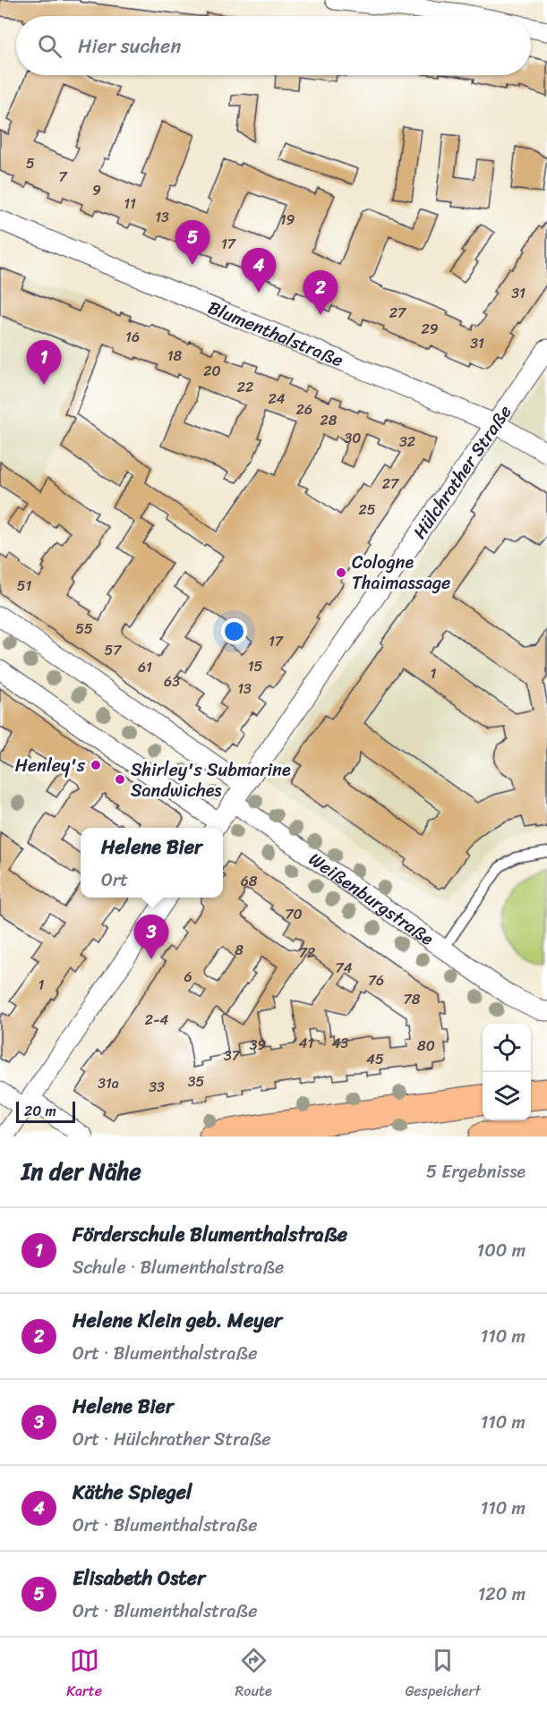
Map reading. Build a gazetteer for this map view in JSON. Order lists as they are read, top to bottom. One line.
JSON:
{"streets":{"street":["Blumenthalstraße","Hülchrather Straße","Weißenburgstraße"]},"crossings":[["Blumenthalstraße","Hülchrather Straße"],["Hülchrather Straße","Weißenburgstraße"]],"places":["Cologne Thaimassage","Henley's","Shirley's Submarine Sandwiches"],"house_numbers":["5","7","9","11","13","19","17","31","27","29","16","31","18","20","22","24","26","28","30","32","27","25","51","55","17","57","15","61","1","63","13","68","70","8","72","74","6","76","1","78","2-4","41","43","39","80","37","45","35","31a","33"],"scale_bar":"20 m","page":{"search":"Hier suchen","pins":["5","4","2","1","3"],"popup":["Helene Bier","Ort"],"scale":"20 m","heading":["In der Nähe","5 Ergebnisse"],"list":[{"mark":"1","name":"Förderschule Blumenthalstraße","note":"Schule · Blumenthalstraße","value":"100 m"},{"mark":"2","name":"Helene Klein geb. Meyer","note":"Ort · Blumenthalstraße","value":"110 m"},{"mark":"3","name":"Helene Bier","note":"Ort · Hülchrather Straße","value":"110 m"},{"mark":"4","name":"Käthe Spiegel","note":"Ort · Blumenthalstraße","value":"110 m"},{"mark":"5","name":"Elisabeth Oster","note":"Ort · Blumenthalstraße","value":"120 m"}],"nav":["Karte","Route","Gespeichert"]}}
